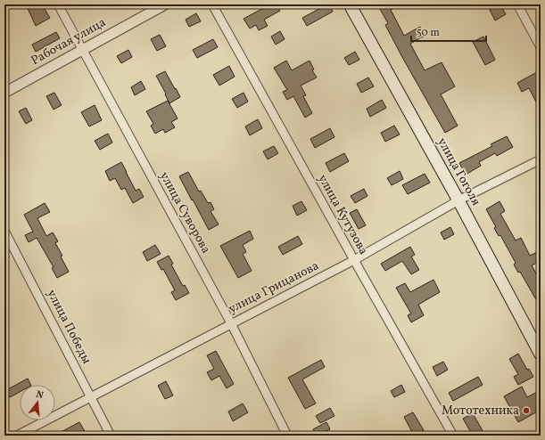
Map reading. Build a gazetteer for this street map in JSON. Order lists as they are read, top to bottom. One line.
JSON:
{"streets":{"main road":["улица Гоголя"],"street":["Рабочая улица","улица Суворова","улица Кутузова","улица Грицанова","улица Победы"]},"crossings":[["Рабочая улица","улица Суворова"],["улица Гоголя","улица Грицанова"],["улица Суворова","улица Грицанова"],["улица Кутузова","улица Грицанова"],["улица Грицанова","улица Победы"]],"places":["Мототехника"],"scale_bar":"50 m","north":"top"}
